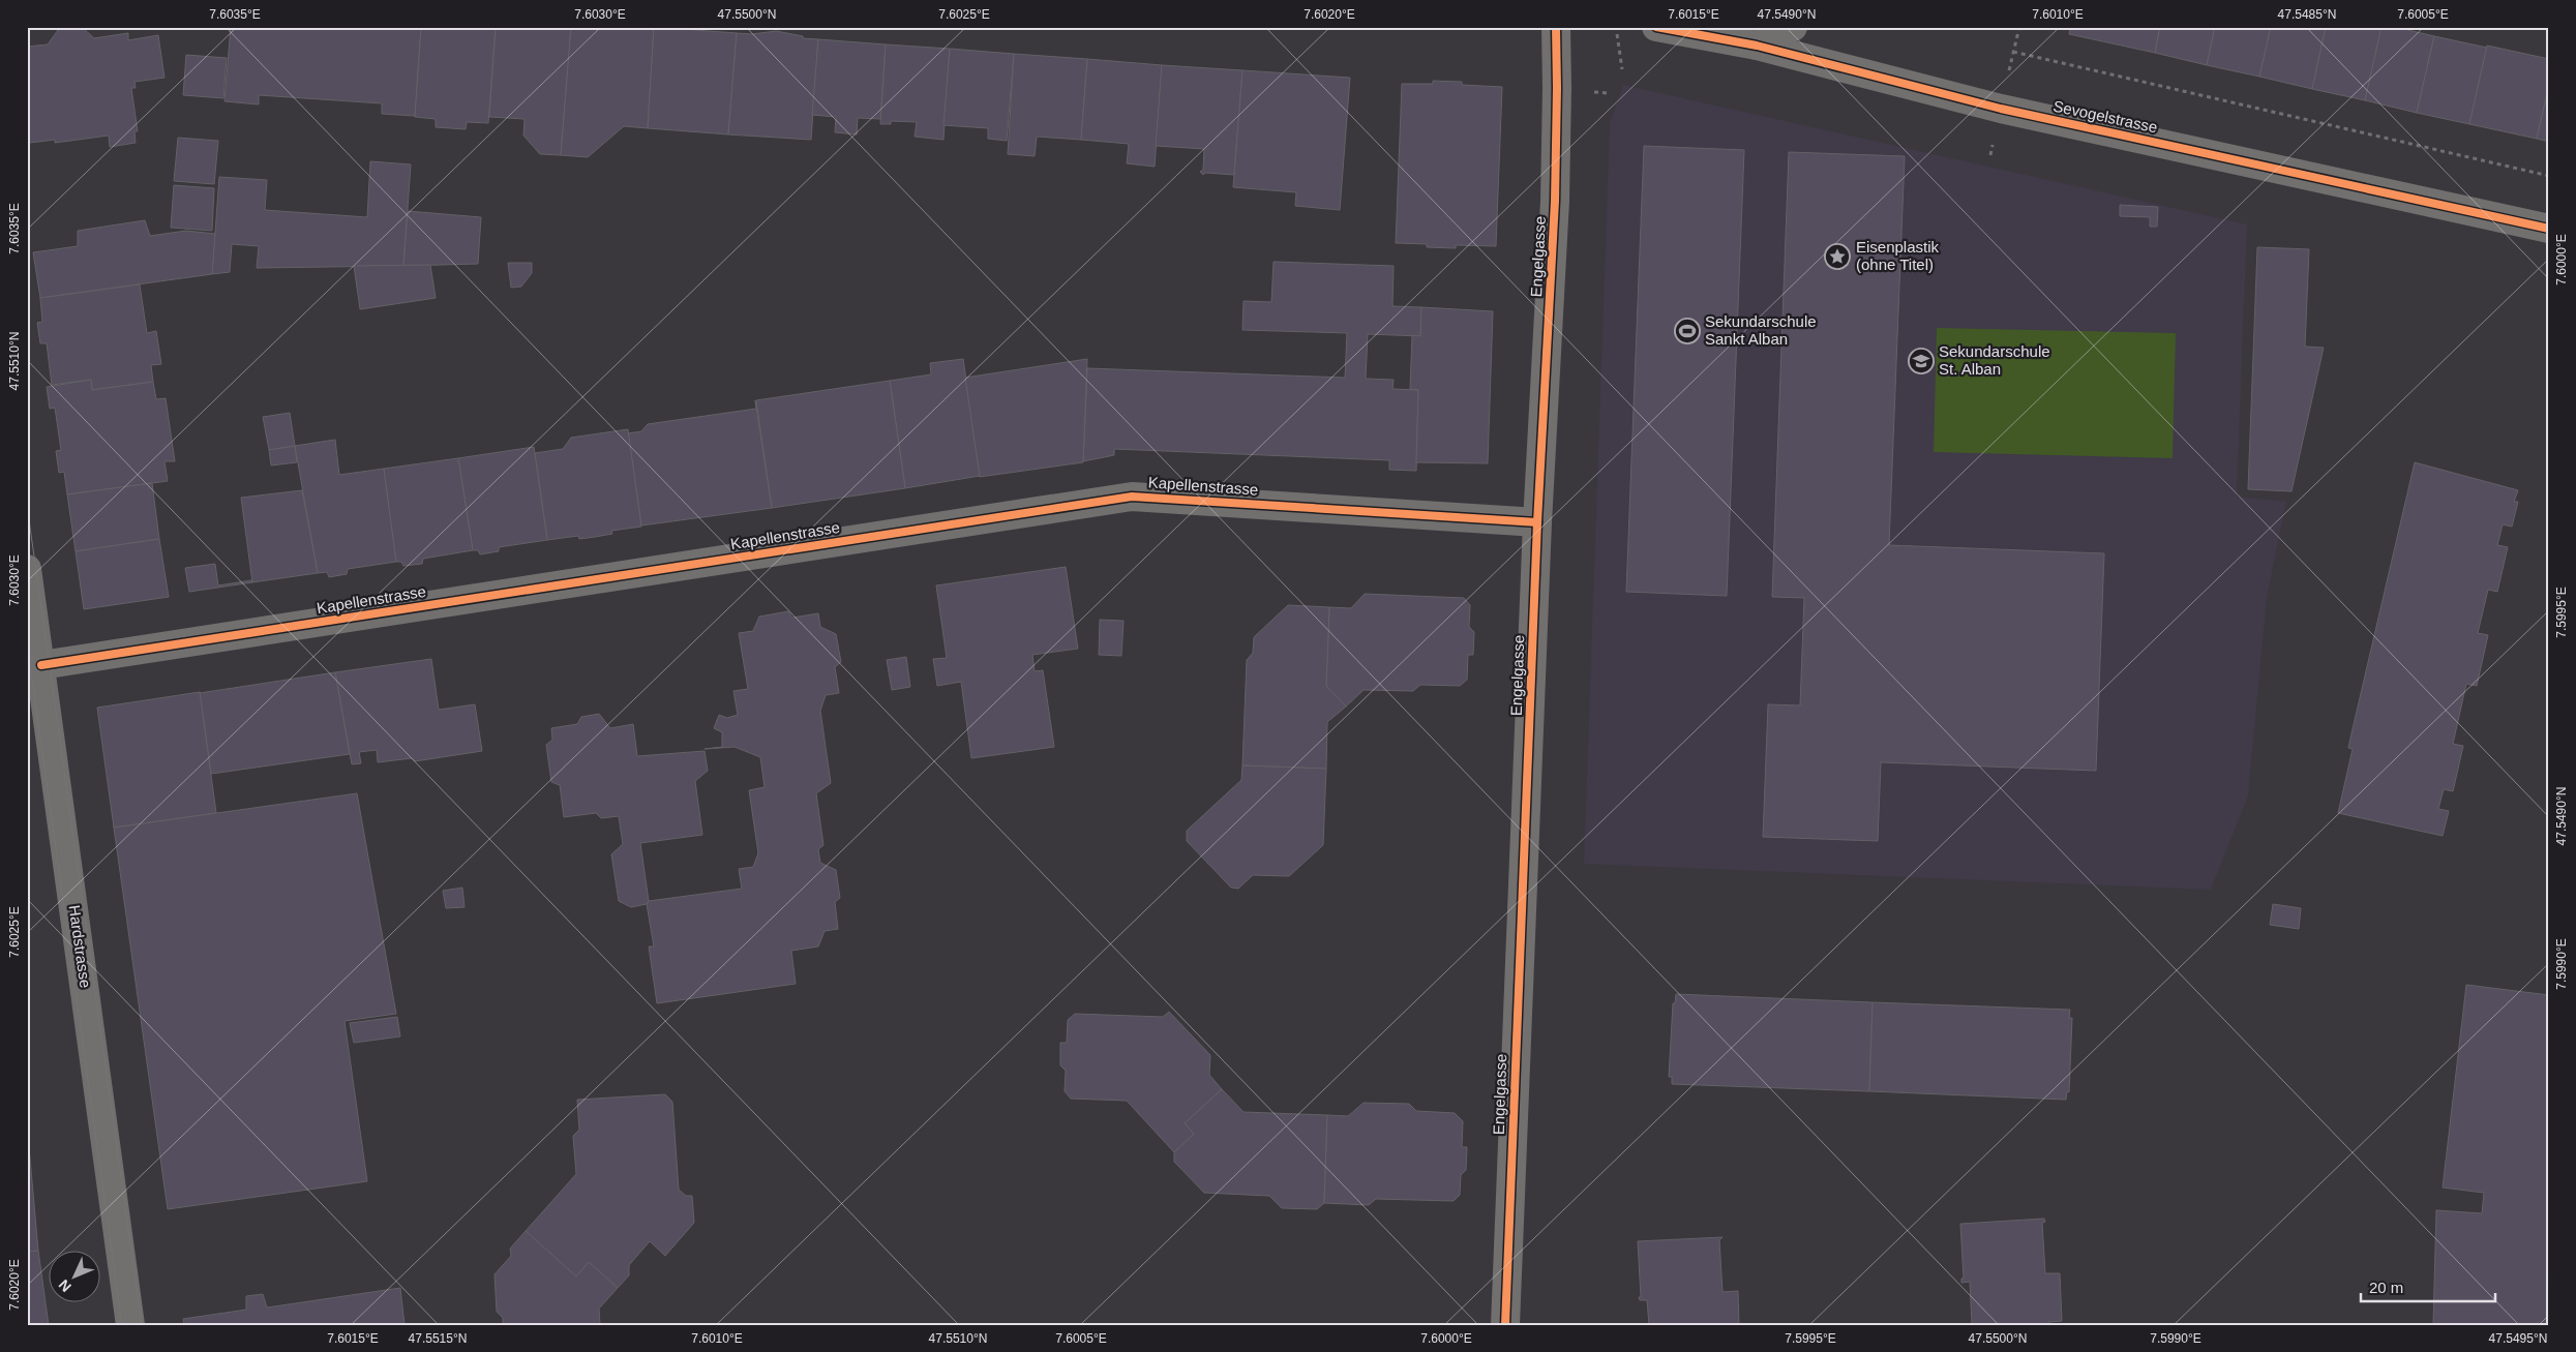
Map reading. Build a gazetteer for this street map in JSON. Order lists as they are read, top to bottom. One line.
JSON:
{"streets":{"street":["Sevogelstrasse","Engelgasse","Kapellenstrasse","Hardstrasse"]},"crossings":[["Engelgasse","Kapellenstrasse"],["Kapellenstrasse","Hardstrasse"]],"places":{"place":["Eisenplastik (ohne Titel)"],"sports":["Sekundarschule Sankt Alban"],"school or university":["Sekundarschule St. Alban"]},"scale_bar":"20 m","north":"bottom left","coordinates":["7.6035°E","7.6030°E","47.5500°N","7.6025°E","7.6020°E","7.6015°E","47.5490°N","7.6010°E","47.5485°N","7.6005°E","7.6000°E","47.5510°N","7.5995°E","7.5990°E","47.5515°N","47.5495°N"]}
